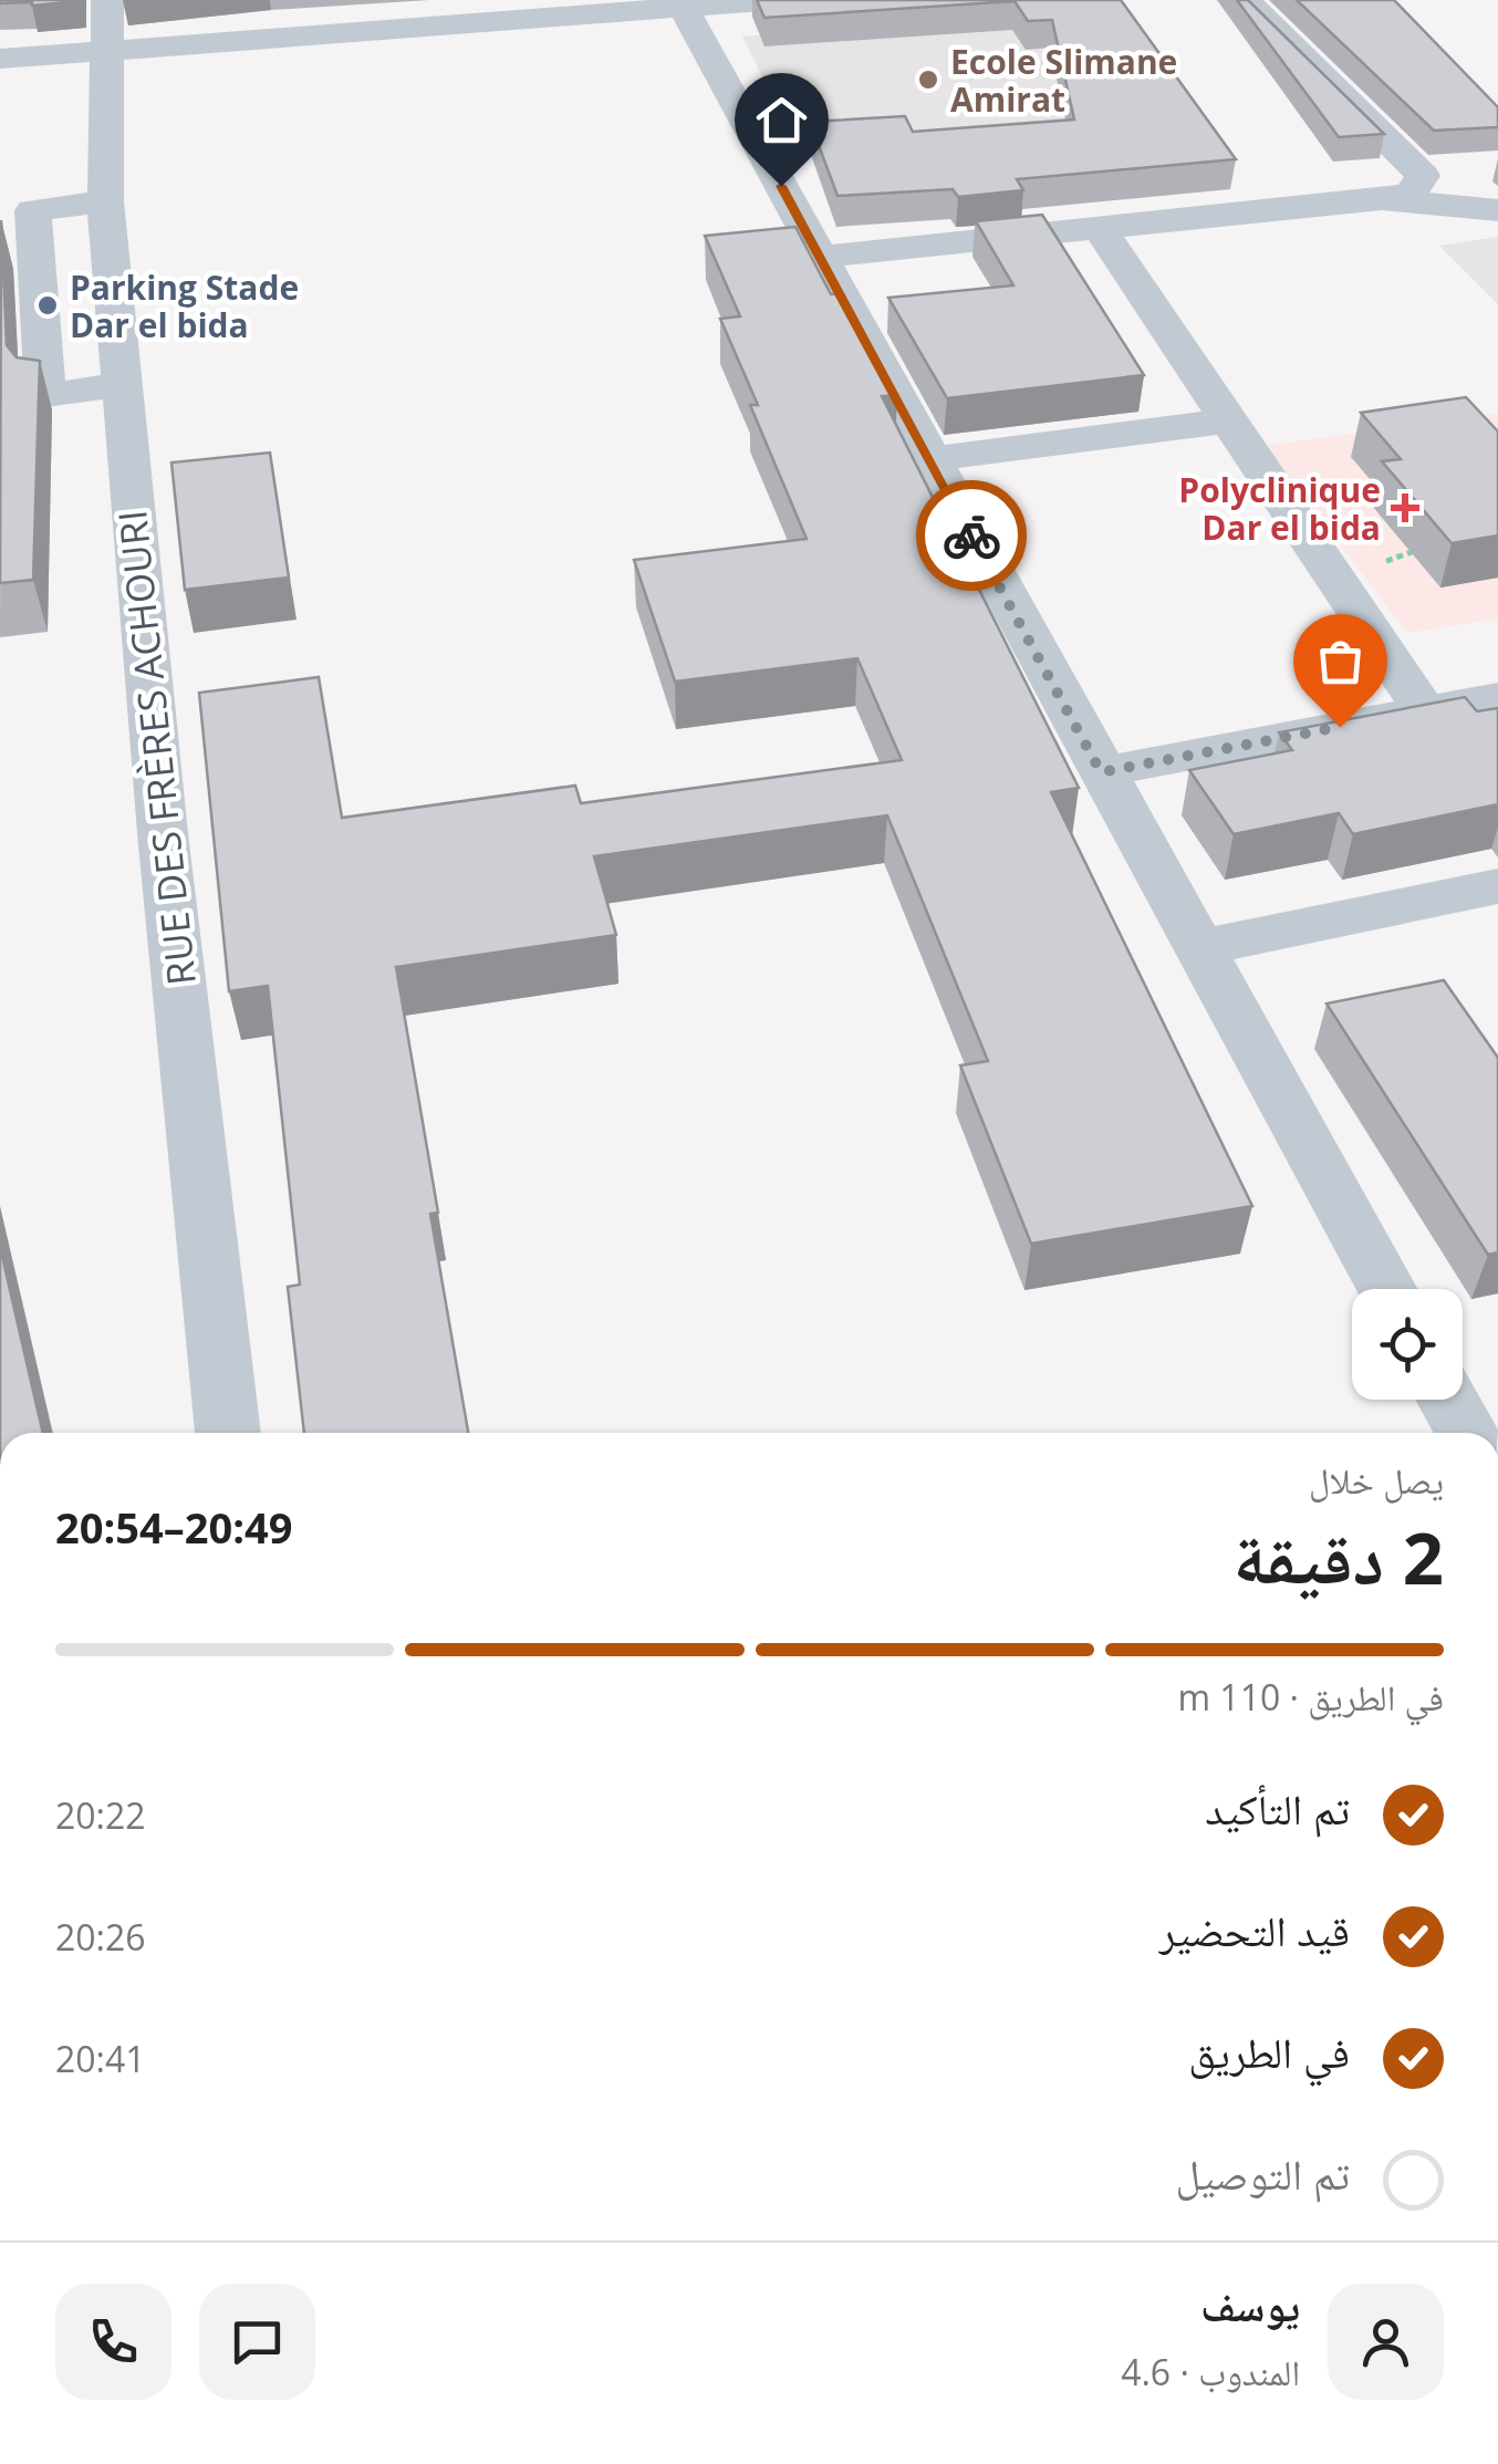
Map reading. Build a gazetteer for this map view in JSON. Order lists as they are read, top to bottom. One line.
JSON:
{"streets":{"street":["RUE DES FRÈRES ACHOURI"]},"places":{"other":["Ecole Slimane Amirat","Parking Stade Dar el bida"],"health":["Polyclinique Dar el bida"]},"page":{"heading":["2 دقيقة","يصل خلال","20:49–20:54"],"panel":["يوسف","المندوب · 4.6"],"bar":"في الطريق · 110 m","list":[["تم التأكيد","20:22"],["قيد التحضير","20:26"],["في الطريق","20:41"],"تم التوصيل"]}}
